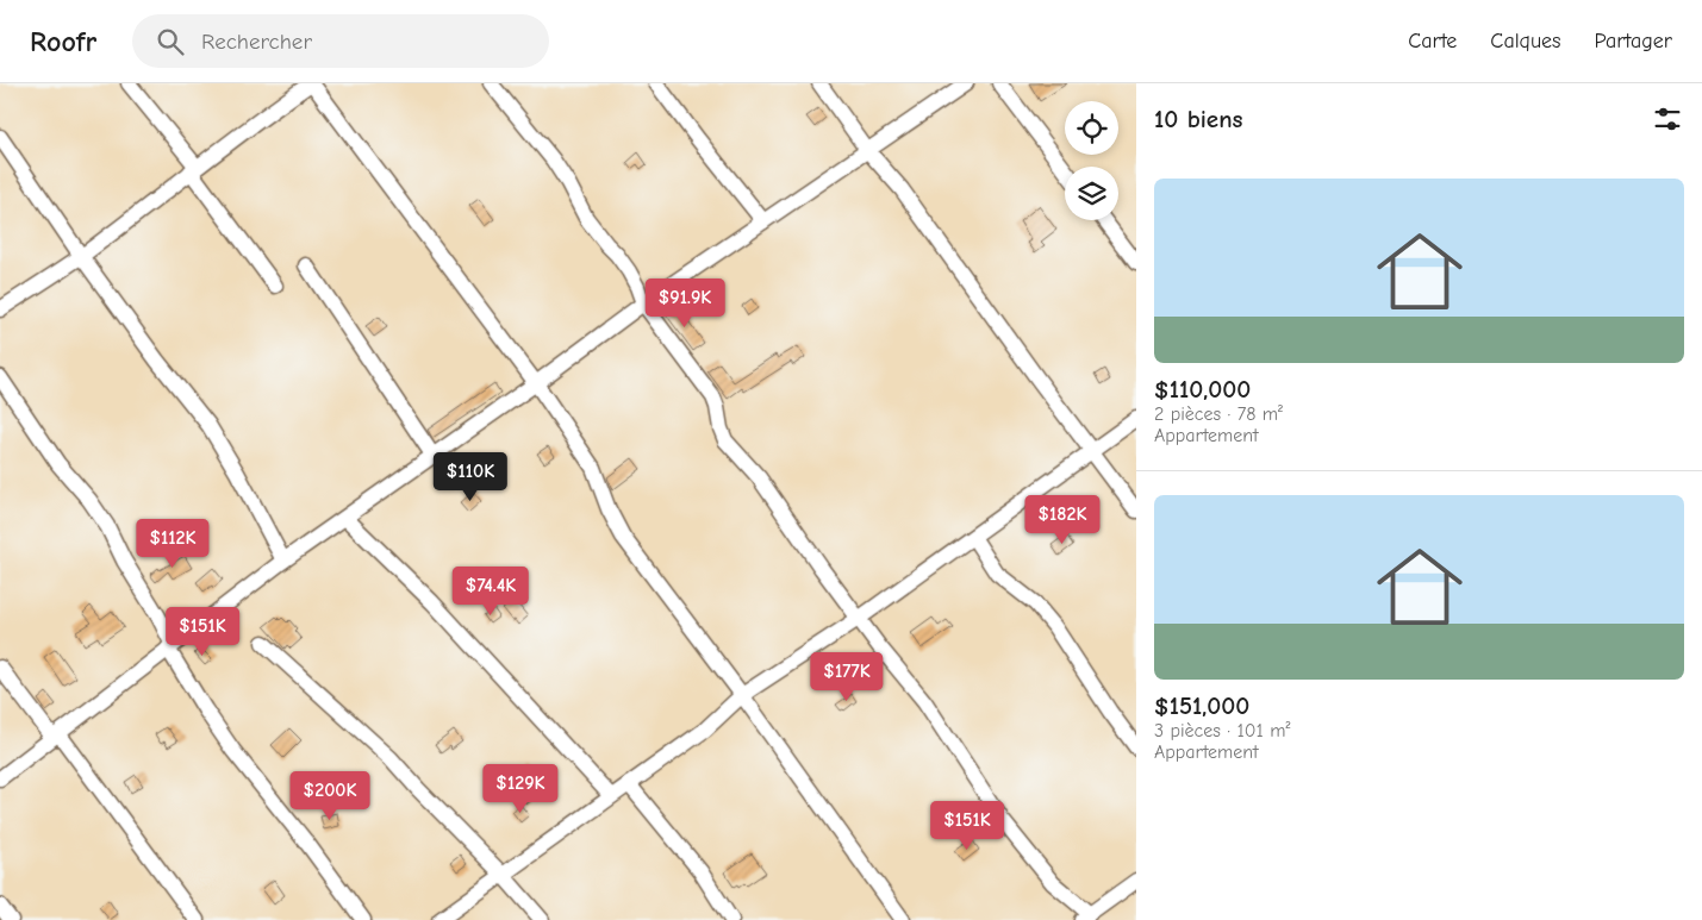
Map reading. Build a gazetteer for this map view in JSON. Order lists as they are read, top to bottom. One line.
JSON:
{"page":{"header":"Roofr","search":"Rechercher","nav":["Carte","Calques","Partager"],"heading":"10 biens","list":[{"name":"$110,000","note":"2 pièces · 78 m² · Appartement"},{"name":"$151,000","note":"3 pièces · 101 m² · Appartement"}],"price":["$91.9K","$110K","$182K","$112K","$74.4K","$151K","$177K","$129K","$200K","$151K"]}}
